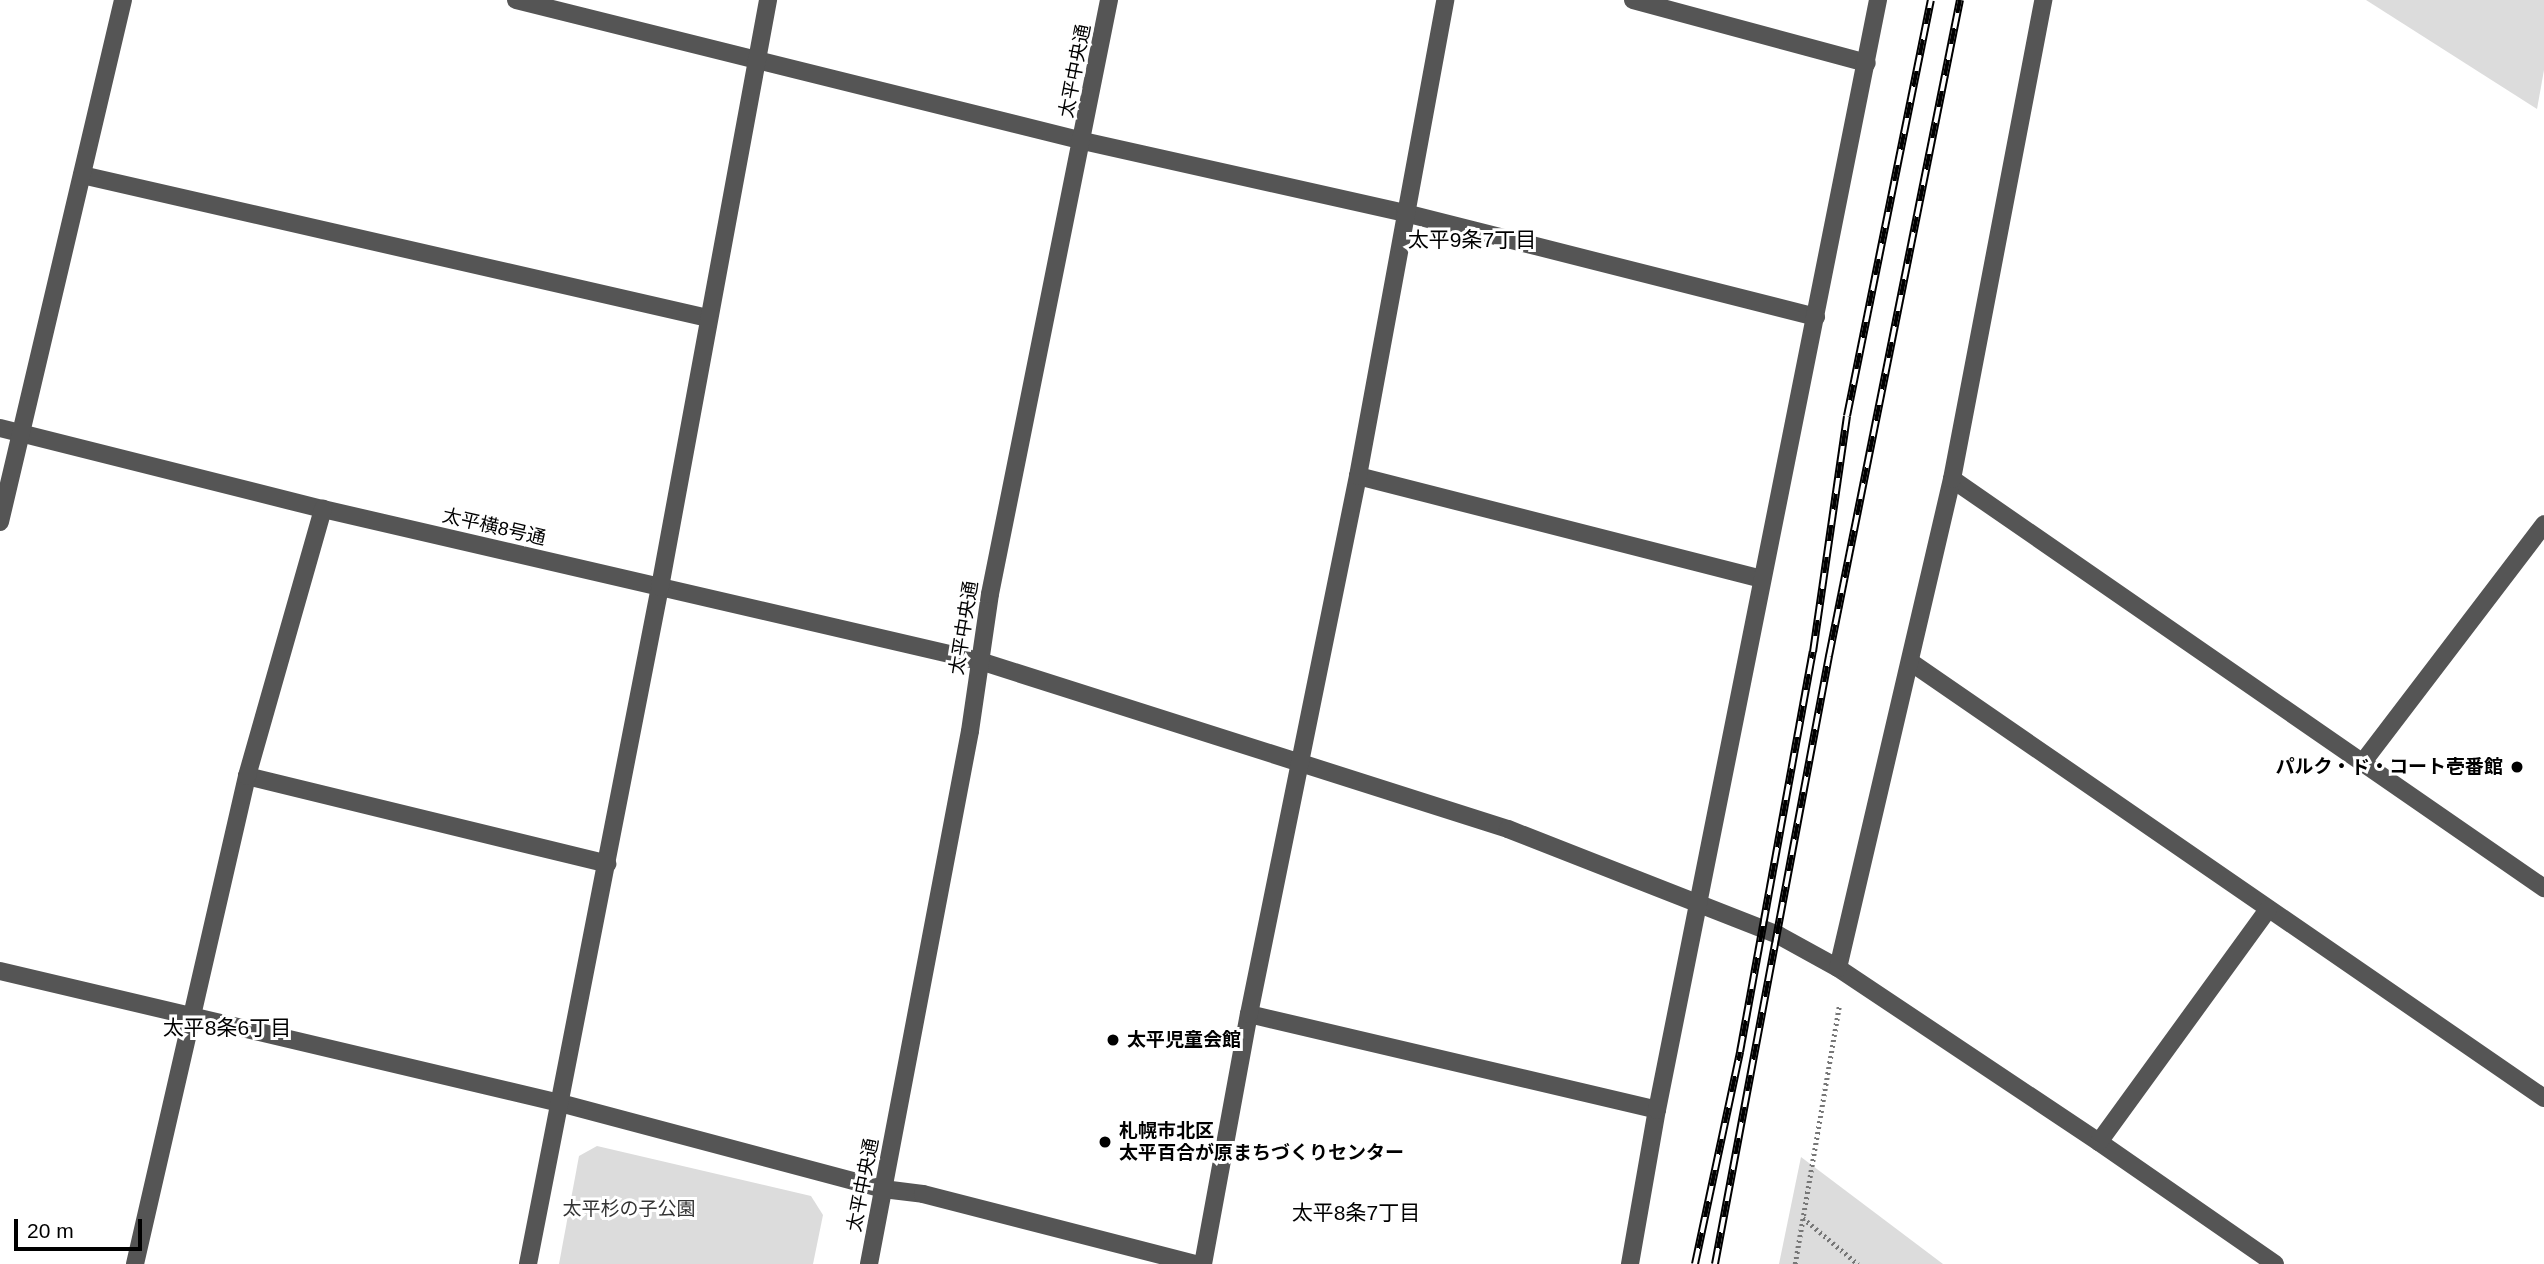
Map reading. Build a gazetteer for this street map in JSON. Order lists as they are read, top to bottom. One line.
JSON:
{"streets":{"street":["太平中央通","太平横8号通"]},"crossings":[["太平中央通","太平横8号通"]],"districts":["太平9条7丁目","太平8条6丁目","太平8条7丁目"],"parks":["太平杉の子公園"],"places":["パルク・ド・コート壱番館","太平児童会館","札幌市北区 太平百合が原まちづくりセンター"],"scale_bar":"20 m"}
